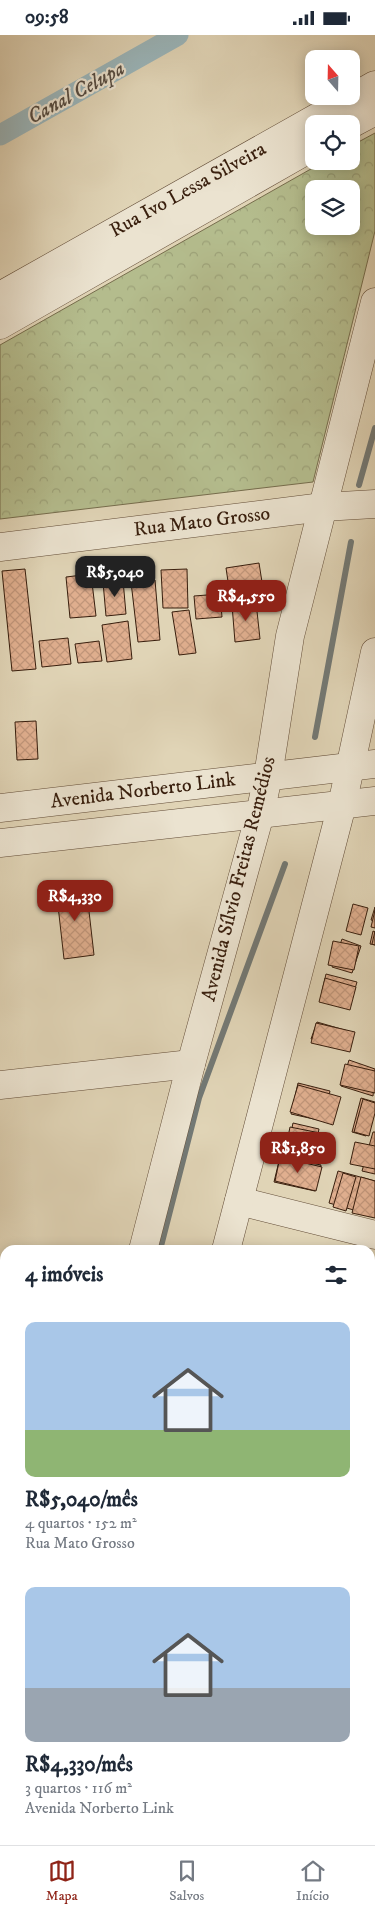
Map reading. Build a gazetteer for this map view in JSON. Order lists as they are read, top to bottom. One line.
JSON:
{"streets":{"street":["Rua Ivo Lessa Silveira","Rua Mato Grosso","Avenida Norberto Link","Avenida Sílvio Freitas Remédios"]},"crossings":[["Rua Mato Grosso","Avenida Sílvio Freitas Remédios"],["Avenida Norberto Link","Avenida Sílvio Freitas Remédios"]],"water":["Canal Celupa"],"north":"top","page":{"status":"09:58","price":["R$5,040","R$4,550","R$4,330","R$1,850"],"heading":"4 imóveis","list":[{"name":"R$5,040/mês","note":"4 quartos · 152 m² · Rua Mato Grosso"},{"name":"R$4,330/mês","note":"3 quartos · 116 m² · Avenida Norberto Link"}],"tabs":["Mapa","Salvos","Início"]}}
